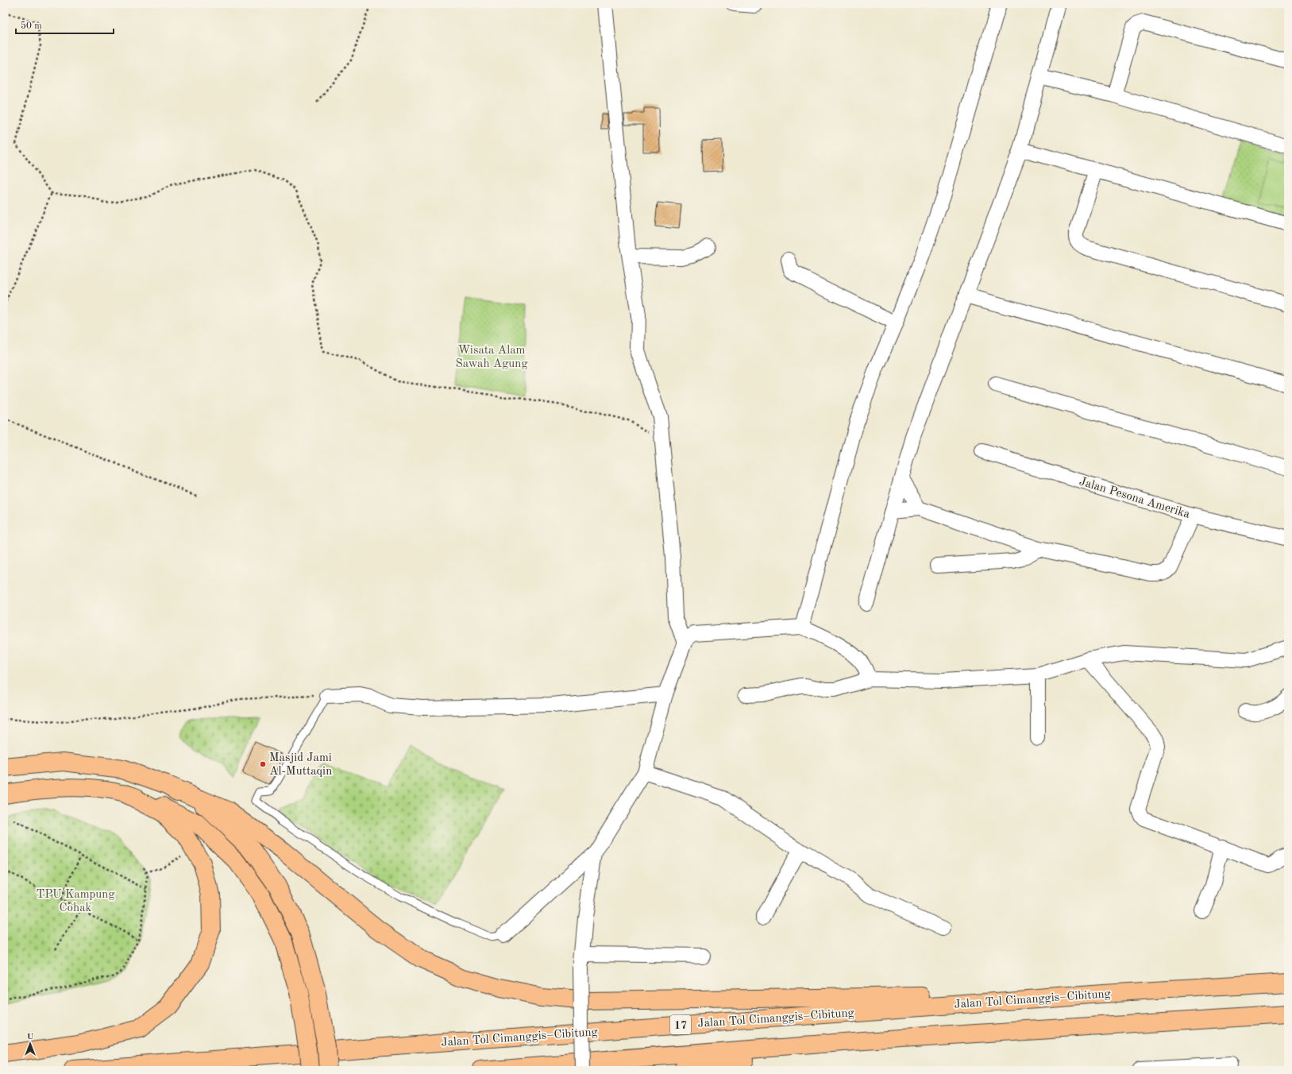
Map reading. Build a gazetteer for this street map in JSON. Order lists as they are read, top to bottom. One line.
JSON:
{"streets":{"highway":["Jalan Tol Cimanggis–Cibitung","17"],"street":["Jalan Pesona Amerika"]},"parks":["Wisata Alam Sawah Agung","TPU Kampung Cohak"],"places":["Masjid Jami Al-Muttaqin"],"scale_bar":"50 m","north":"top"}
